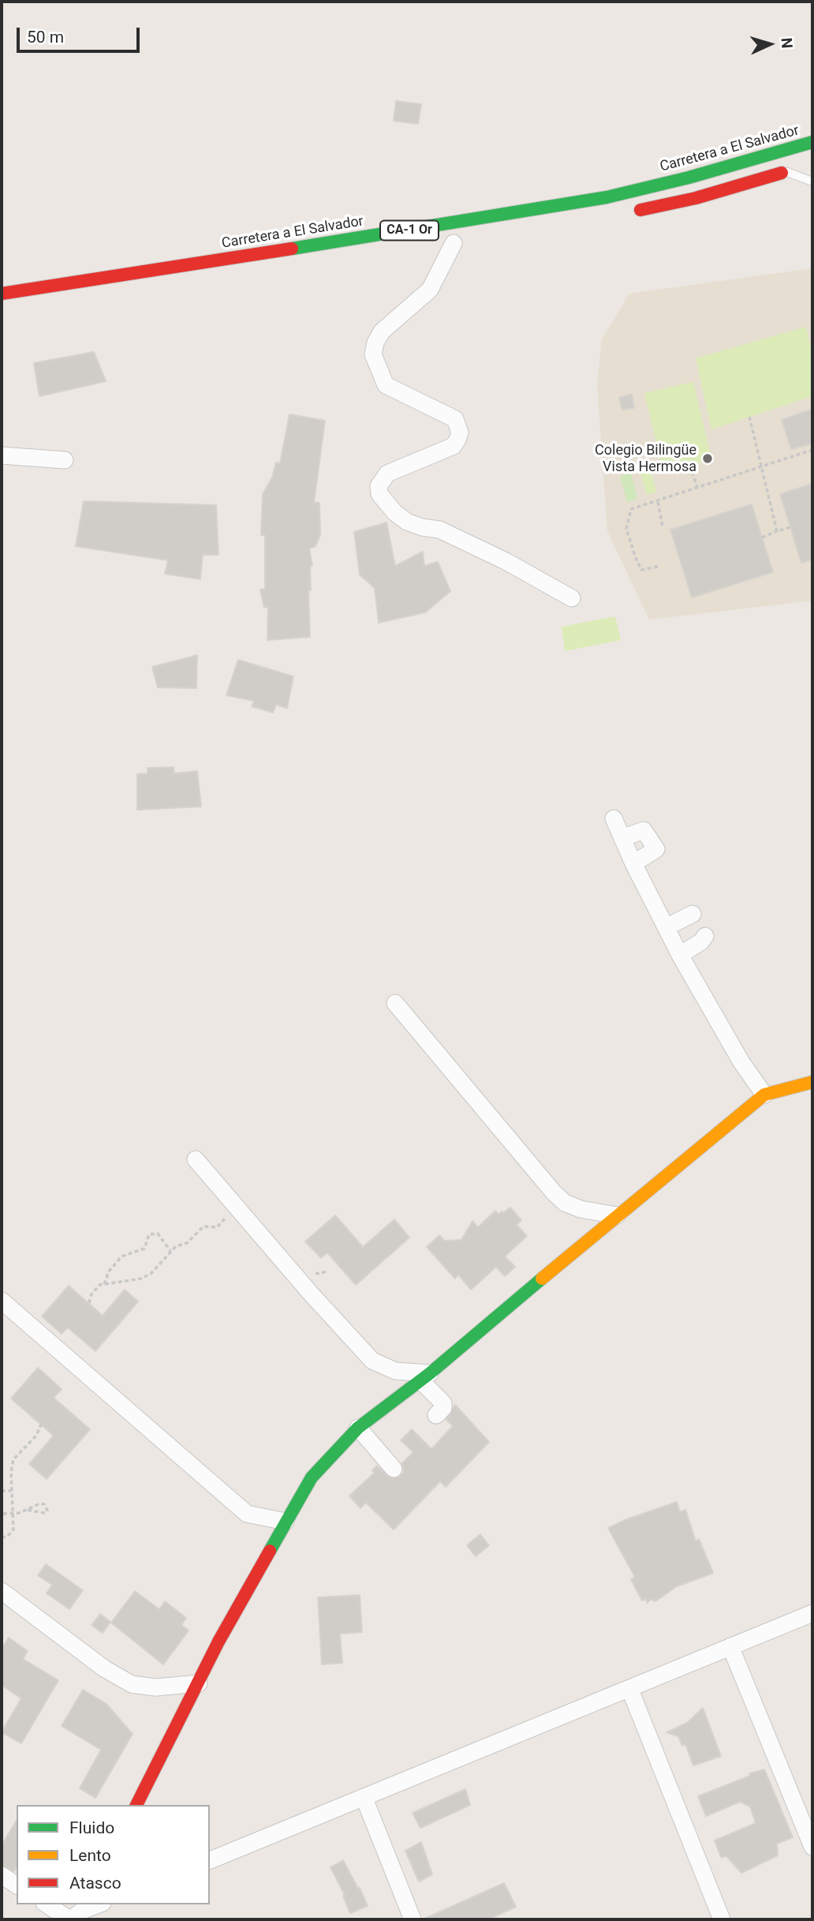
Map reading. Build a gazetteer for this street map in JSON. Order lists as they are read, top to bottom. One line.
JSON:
{"streets":{"main road":["Carretera a El Salvador","CA-1 Or"]},"places":["Colegio Bilingüe Vista Hermosa"],"legend":["Fluido","Lento","Atasco"],"scale_bar":"50 m","north":"right"}
